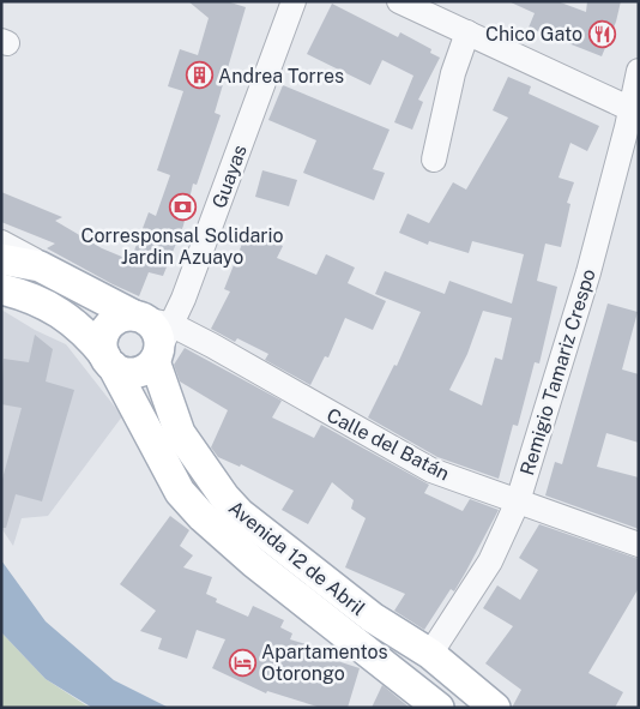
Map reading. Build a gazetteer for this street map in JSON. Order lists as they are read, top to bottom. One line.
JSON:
{"streets":{"main road":["Avenida 12 de Abril"],"street":["Guayas","Remigio Tamariz Crespo","Calle del Batán"]},"crossings":[["Guayas","Calle del Batán"],["Guayas","Avenida 12 de Abril"],["Remigio Tamariz Crespo","Calle del Batán"],["Remigio Tamariz Crespo","Avenida 12 de Abril"],["Calle del Batán","Avenida 12 de Abril"]],"places":{"restaurant":["Chico Gato"],"building":["Andrea Torres"],"bank":["Corresponsal Solidario Jardin Azuayo"],"hotel":["Apartamentos Otorongo"]}}
